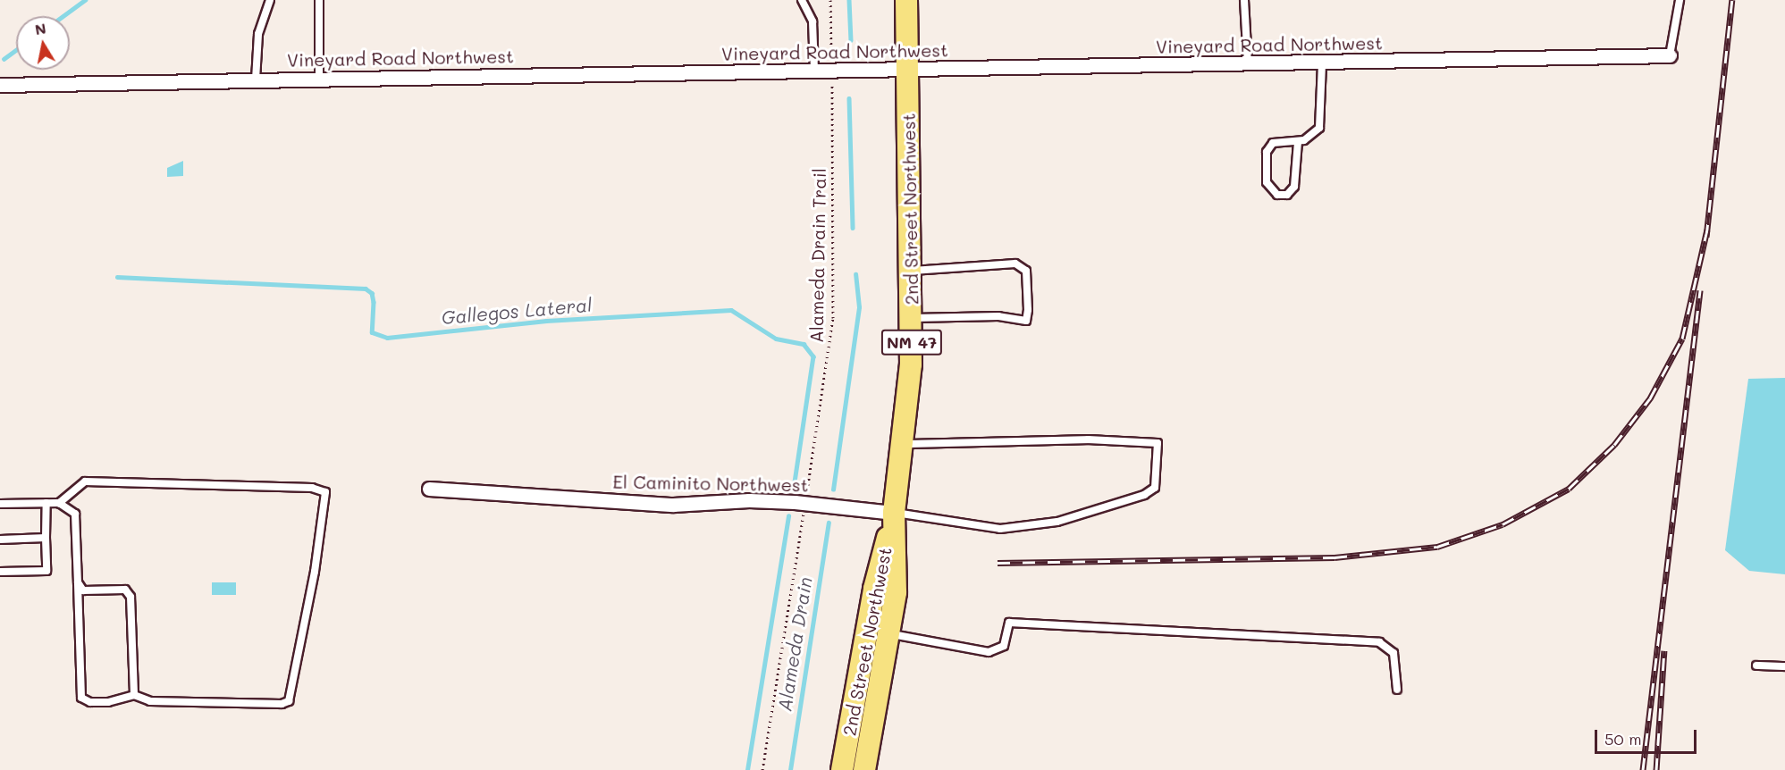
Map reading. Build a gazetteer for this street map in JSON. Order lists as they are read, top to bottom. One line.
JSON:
{"streets":{"main road":["2nd Street Northwest","NM 47"],"street":["Vineyard Road Northwest","El Caminito Northwest"],"path":["Alameda Drain Trail"]},"crossings":[["Vineyard Road Northwest","2nd Street Northwest"],["2nd Street Northwest","El Caminito Northwest"]],"water":["Gallegos Lateral","Alameda Drain"],"scale_bar":"50 m","north":"top"}
